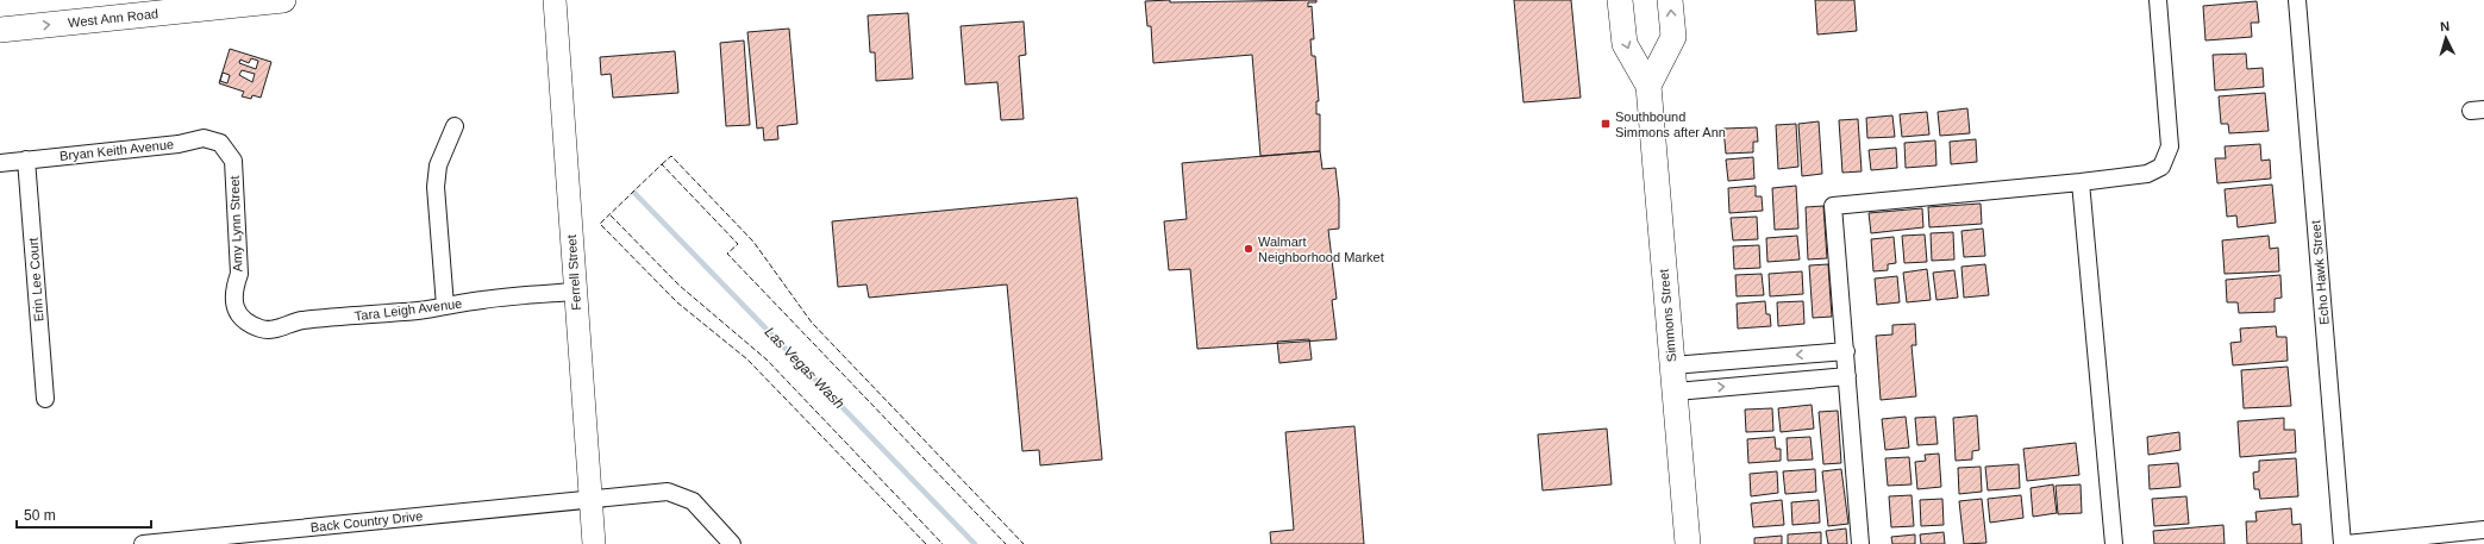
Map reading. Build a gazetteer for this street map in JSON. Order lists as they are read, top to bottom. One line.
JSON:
{"streets":{"main road":["West Ann Road","Simmons Street"],"street":["Bryan Keith Avenue","Amy Lynn Street","Ferrell Street","Echo Hawk Street","Erin Lee Court","Tara Leigh Avenue","Back Country Drive"]},"crossings":[["Bryan Keith Avenue","Amy Lynn Street"],["Bryan Keith Avenue","Erin Lee Court"],["Amy Lynn Street","Tara Leigh Avenue"],["Ferrell Street","Tara Leigh Avenue"],["Ferrell Street","Back Country Drive"]],"one_way":["West Ann Road"],"water":["Las Vegas Wash"],"places":{"transit":["Southbound Simmons after Ann"],"other":["Walmart Neighborhood Market"]},"scale_bar":"50 m","north":"top"}
